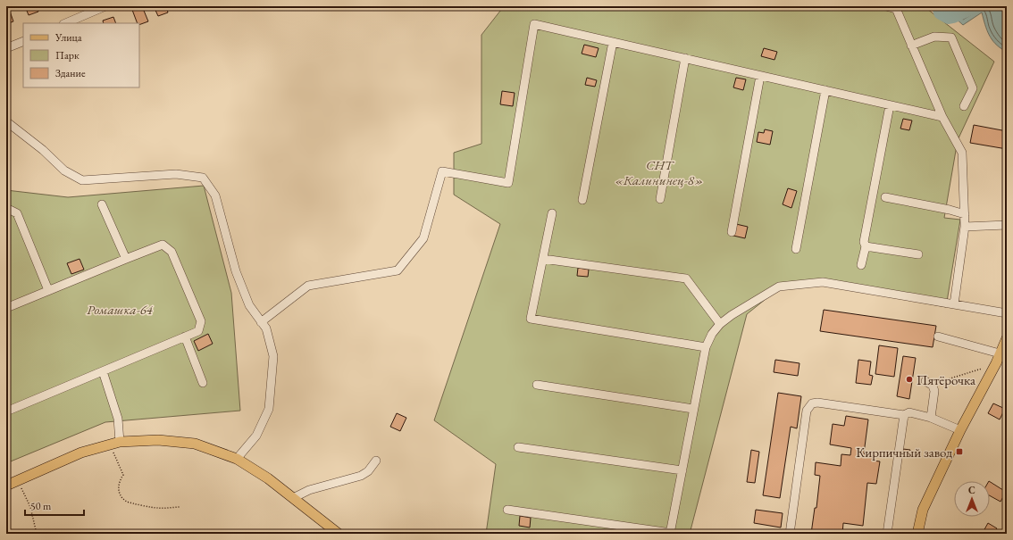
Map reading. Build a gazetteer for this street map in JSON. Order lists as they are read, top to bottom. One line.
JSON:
{"parks":["СНТ «Калининец-8»","Ромашка-64"],"places":{"other":["Пятёрочка"],"transit":["Кирпичный завод"]},"legend":["Улица","Парк","Здание"],"scale_bar":"50 m","north":"top"}
